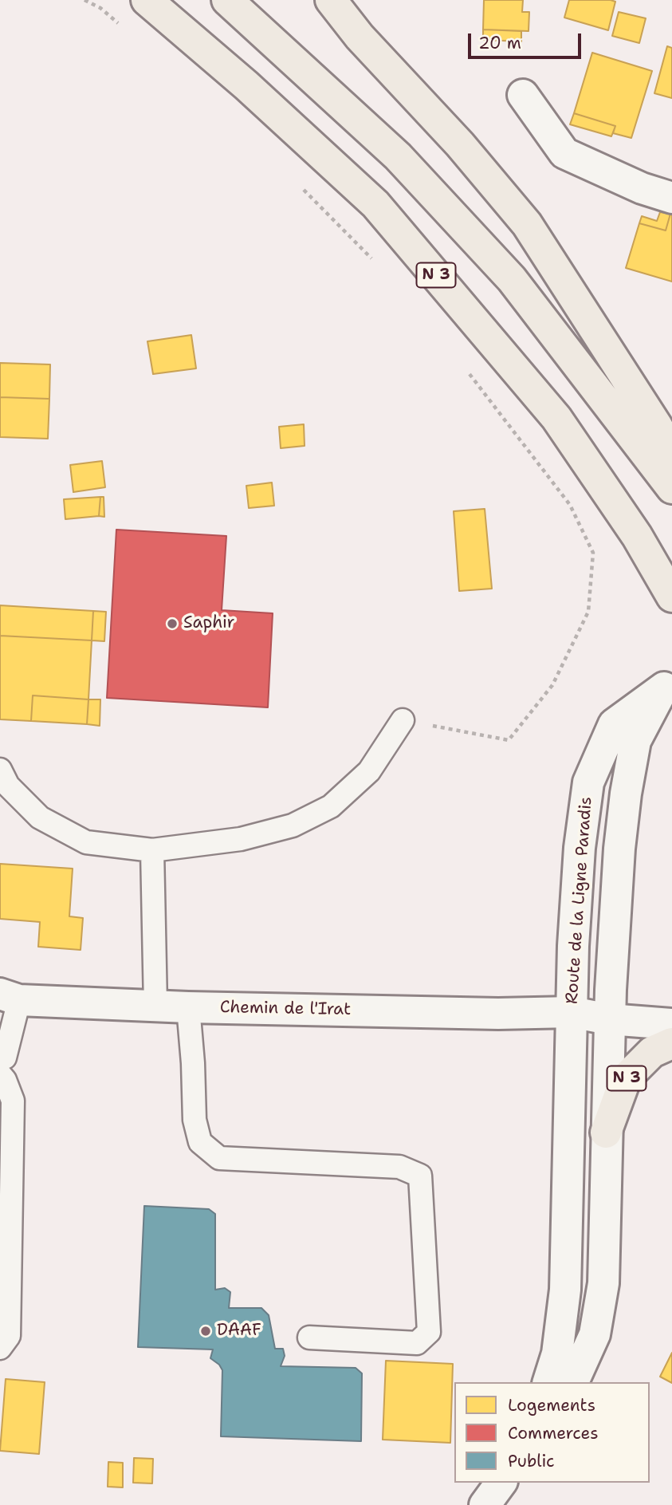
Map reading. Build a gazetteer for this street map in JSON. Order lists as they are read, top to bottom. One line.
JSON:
{"streets":{"highway":["N 3"],"main road":["Route de la Ligne Paradis","Chemin de l'Irat"]},"crossings":[["N 3","Route de la Ligne Paradis"],["Route de la Ligne Paradis","Chemin de l'Irat"]],"places":["Saphir","DAAF"],"legend":["Logements","Commerces","Public"],"scale_bar":"20 m"}
